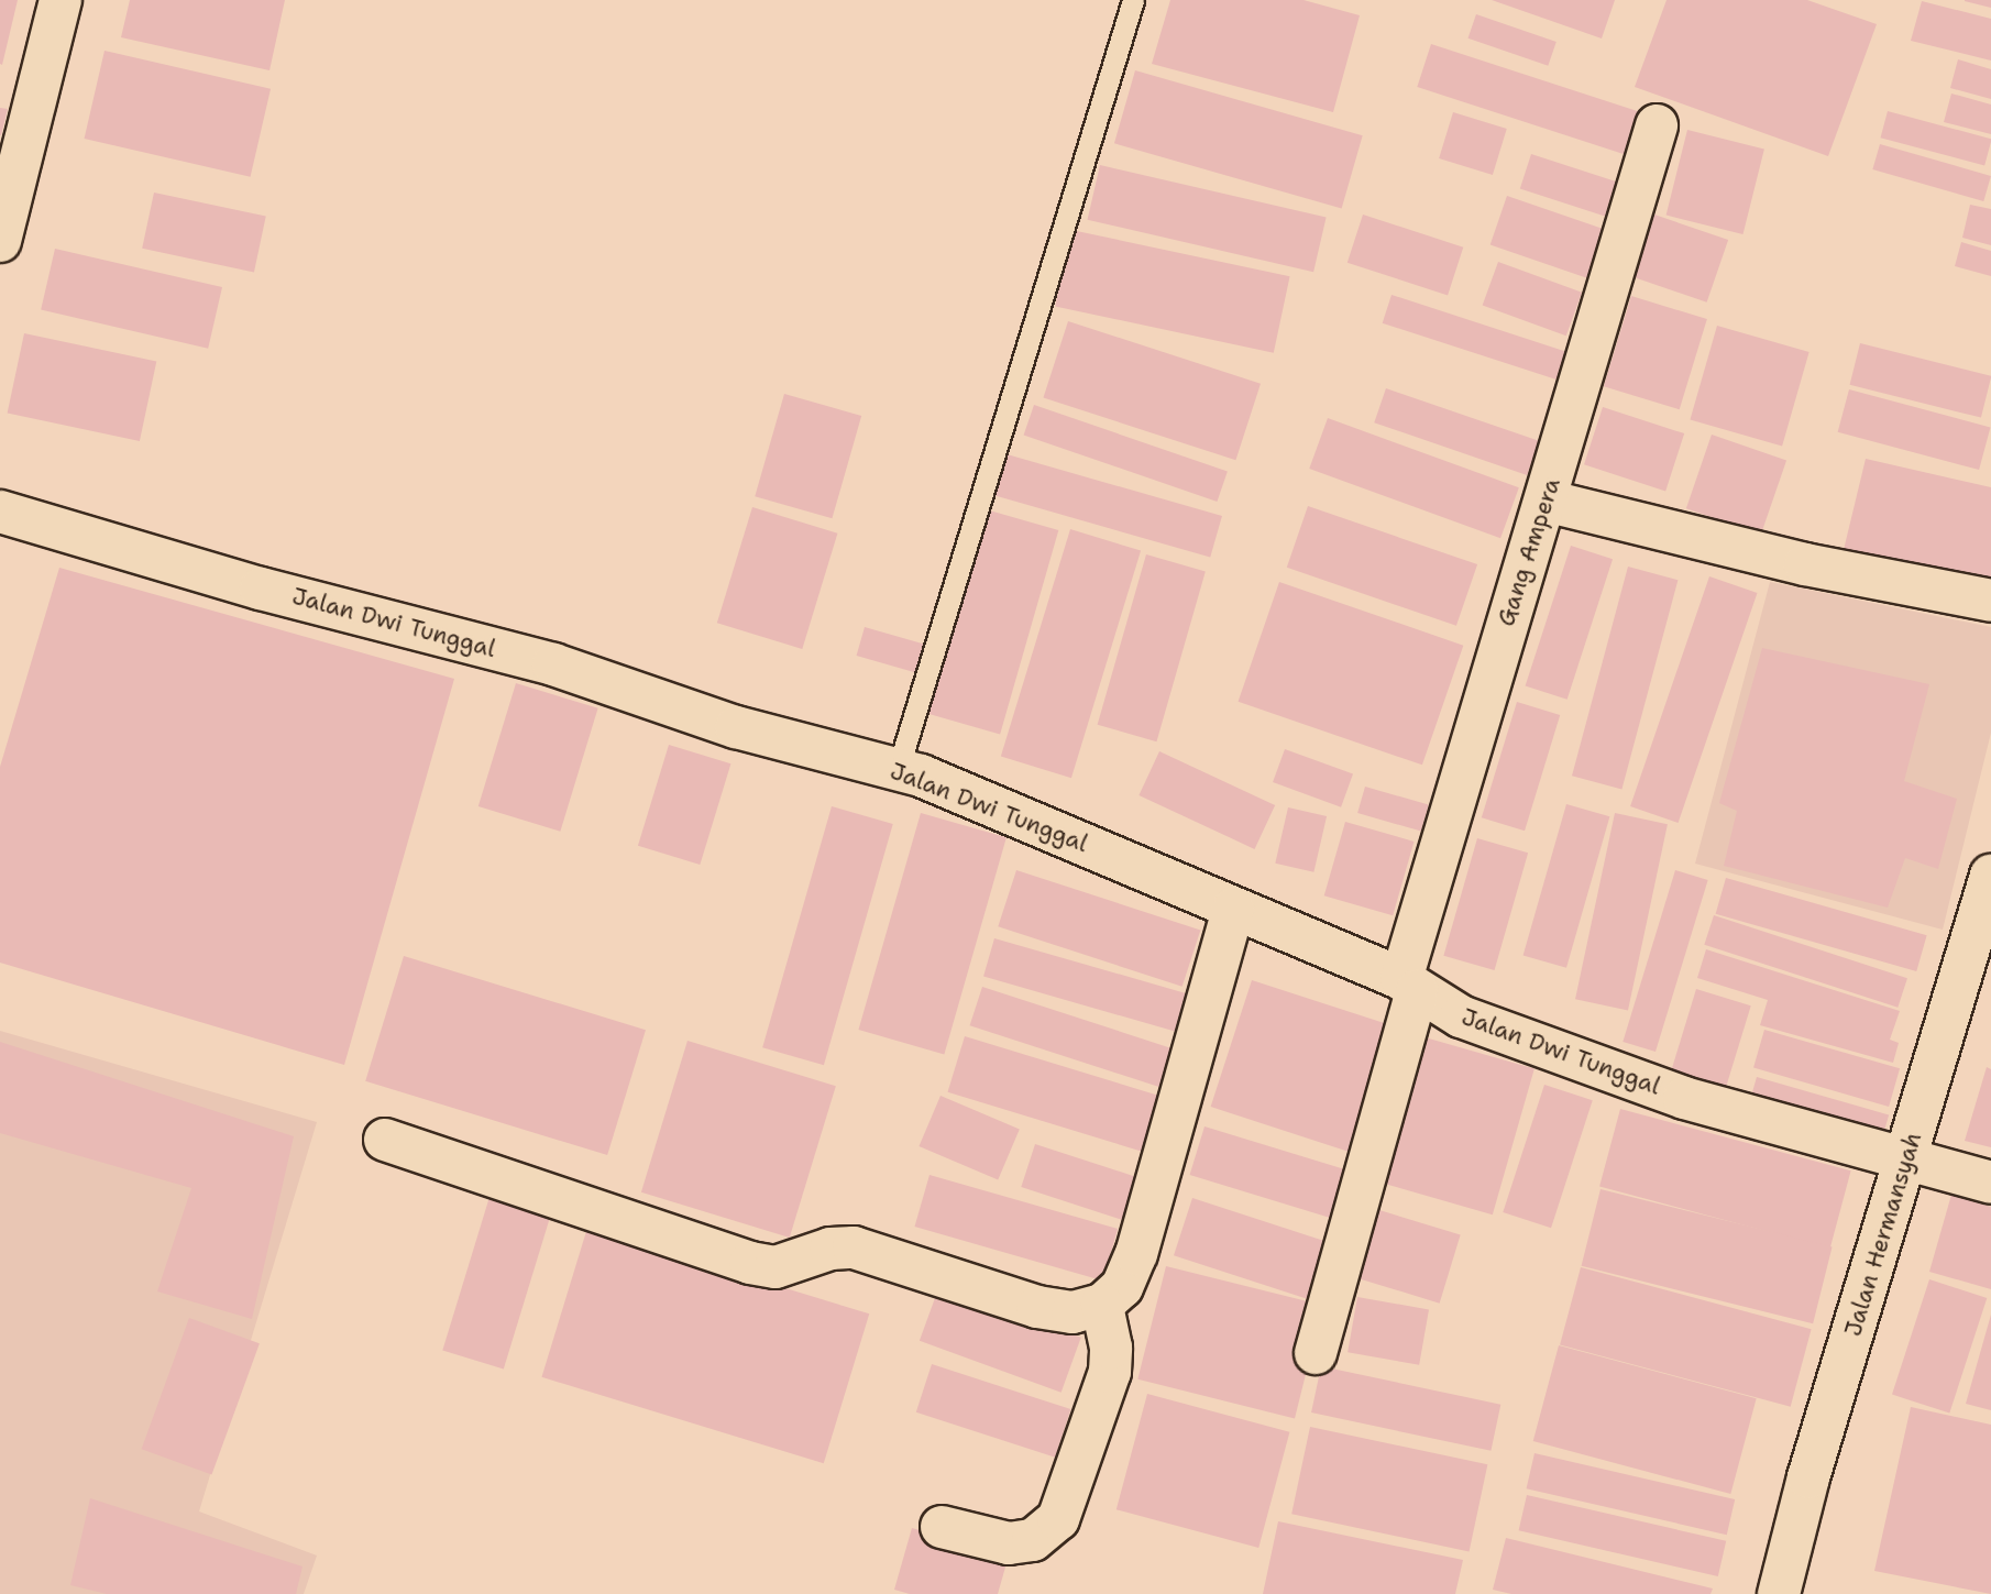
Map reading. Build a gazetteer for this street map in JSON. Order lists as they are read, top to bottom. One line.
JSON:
{"streets":{"street":["Gang Ampera","Jalan Dwi Tunggal","Jalan Hermansyah"]},"crossings":[["Gang Ampera","Jalan Dwi Tunggal"],["Jalan Dwi Tunggal","Jalan Hermansyah"]]}
